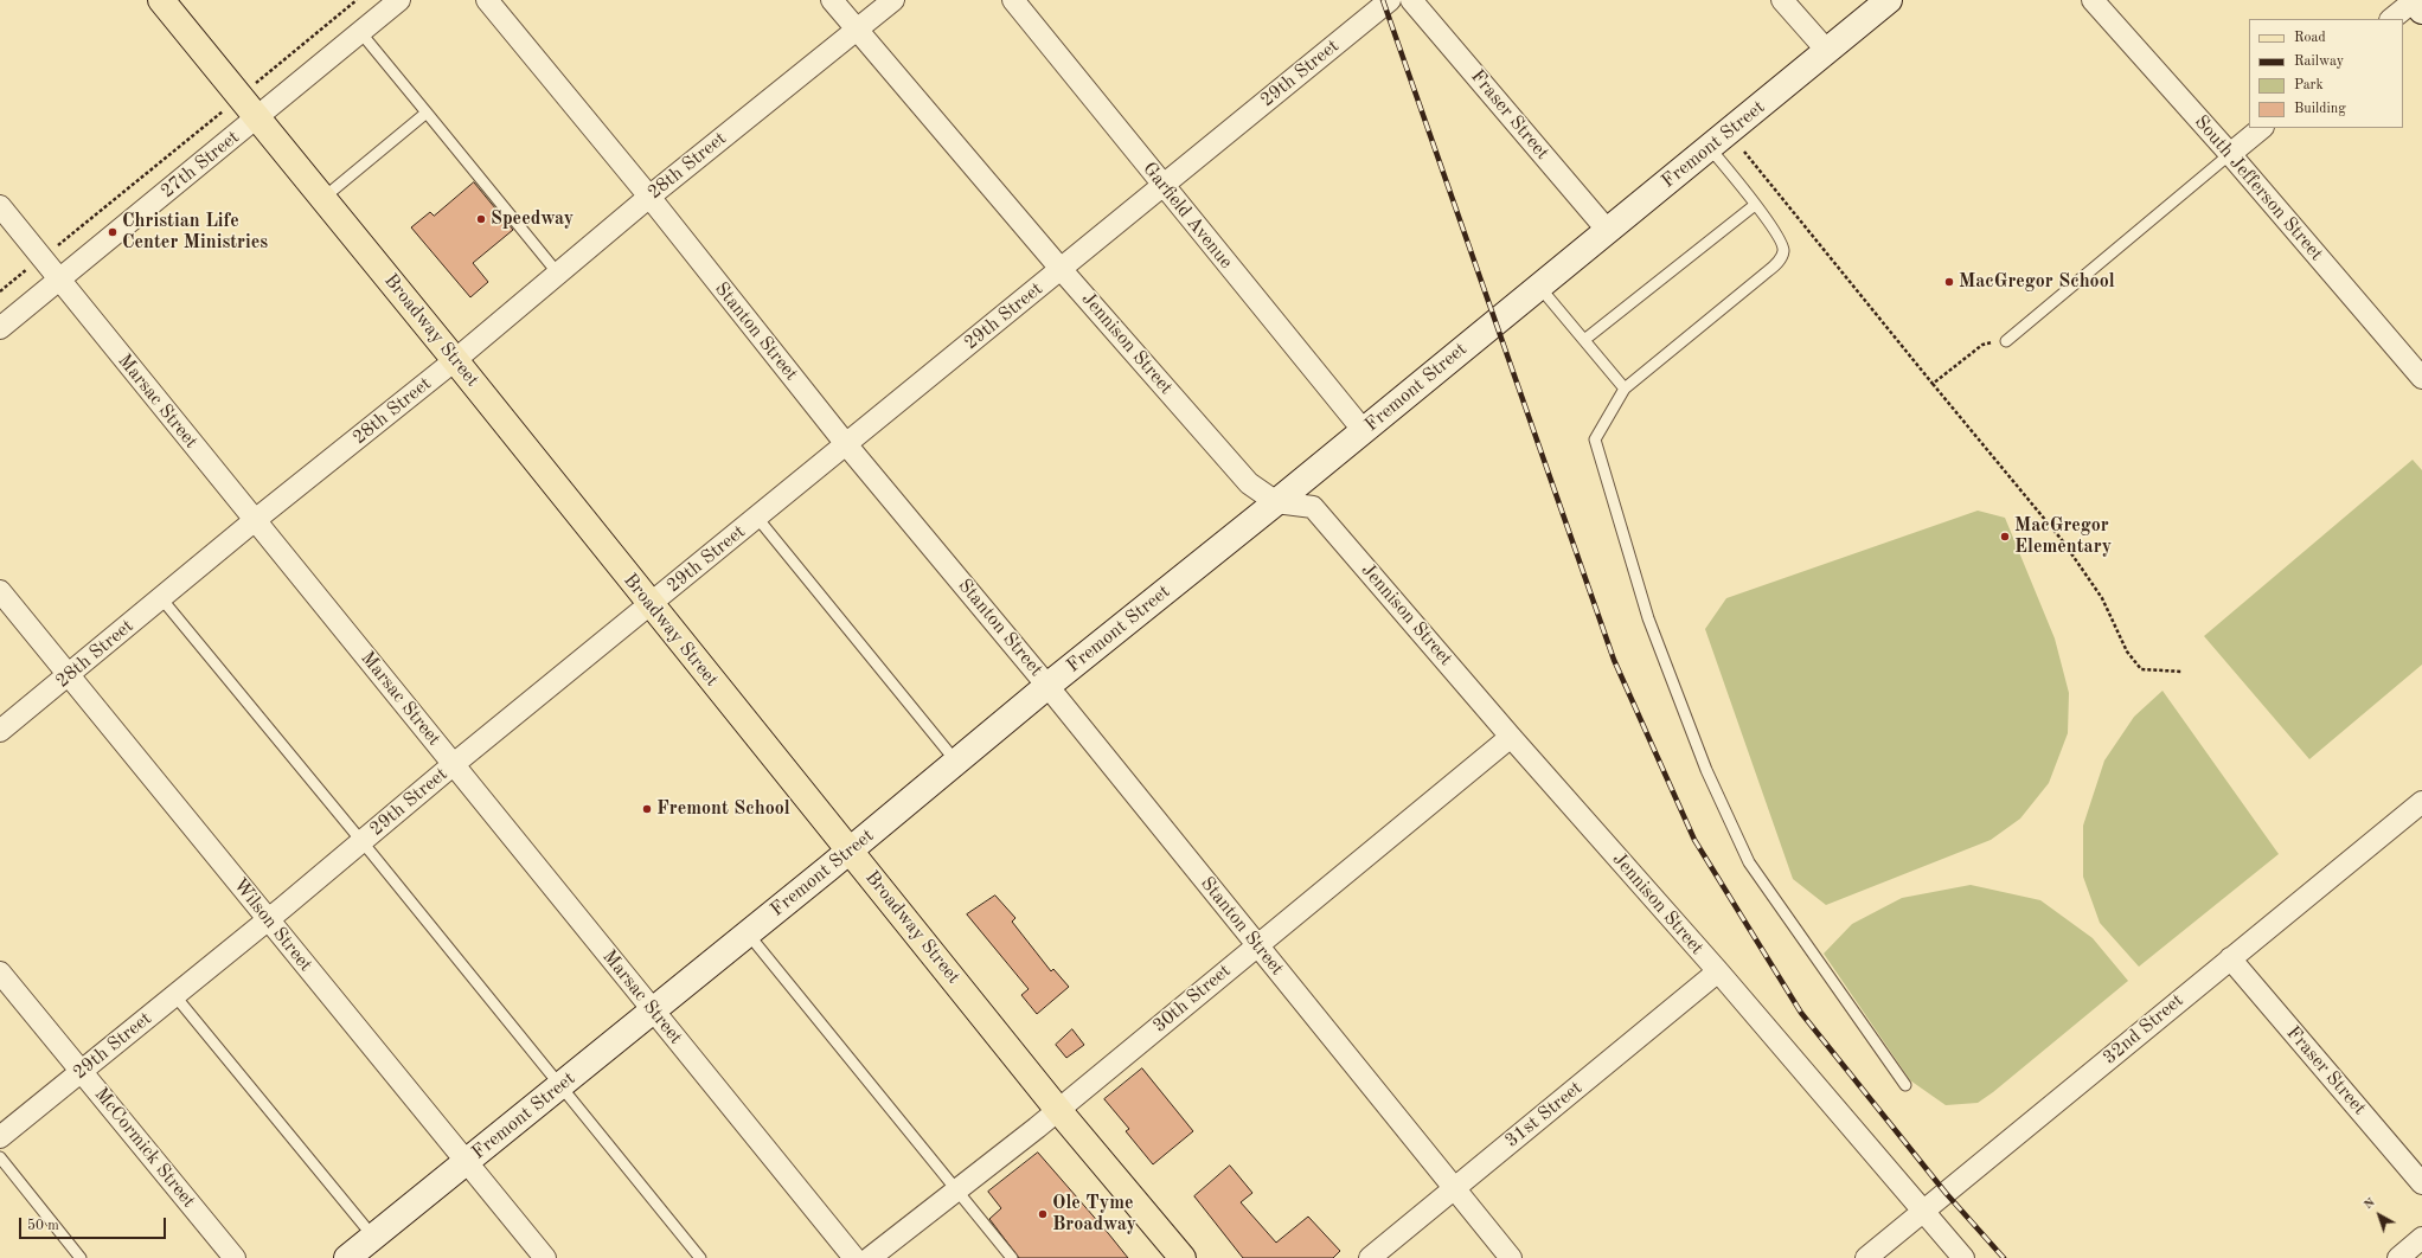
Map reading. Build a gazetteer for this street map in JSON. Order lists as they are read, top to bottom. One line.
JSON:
{"streets":{"main road":["Broadway Street"],"street":["29th Street","Fraser Street","Fremont Street","27th Street","28th Street","South Jefferson Street","Garfield Avenue","Stanton Street","Jennison Street","Marsac Street","Wilson Street","30th Street","32nd Street","31st Street","McCormick Street"]},"crossings":[["29th Street","Garfield Avenue"],["29th Street","Broadway Street"],["29th Street","Stanton Street"],["29th Street","Jennison Street"],["29th Street","Marsac Street"],["29th Street","Wilson Street"],["29th Street","McCormick Street"],["Fraser Street","Fremont Street"],["Fraser Street","32nd Street"],["Fremont Street","Garfield Avenue"],["Fremont Street","Broadway Street"],["Fremont Street","Stanton Street"],["Fremont Street","Jennison Street"],["Fremont Street","Marsac Street"],["Fremont Street","Wilson Street"],["27th Street","Broadway Street"],["27th Street","Marsac Street"],["28th Street","Broadway Street"],["28th Street","Stanton Street"],["28th Street","Jennison Street"],["28th Street","Marsac Street"],["28th Street","Wilson Street"],["Broadway Street","30th Street"],["Stanton Street","30th Street"],["Stanton Street","31st Street"],["Jennison Street","30th Street"],["Jennison Street","32nd Street"],["Jennison Street","31st Street"]],"places":["Speedway","Christian Life Center Ministries","MacGregor School","MacGregor Elementary","Fremont School","Ole Tyme Broadway"],"legend":["Road","Railway","Park","Building"],"scale_bar":"50 m","north":"top left"}
